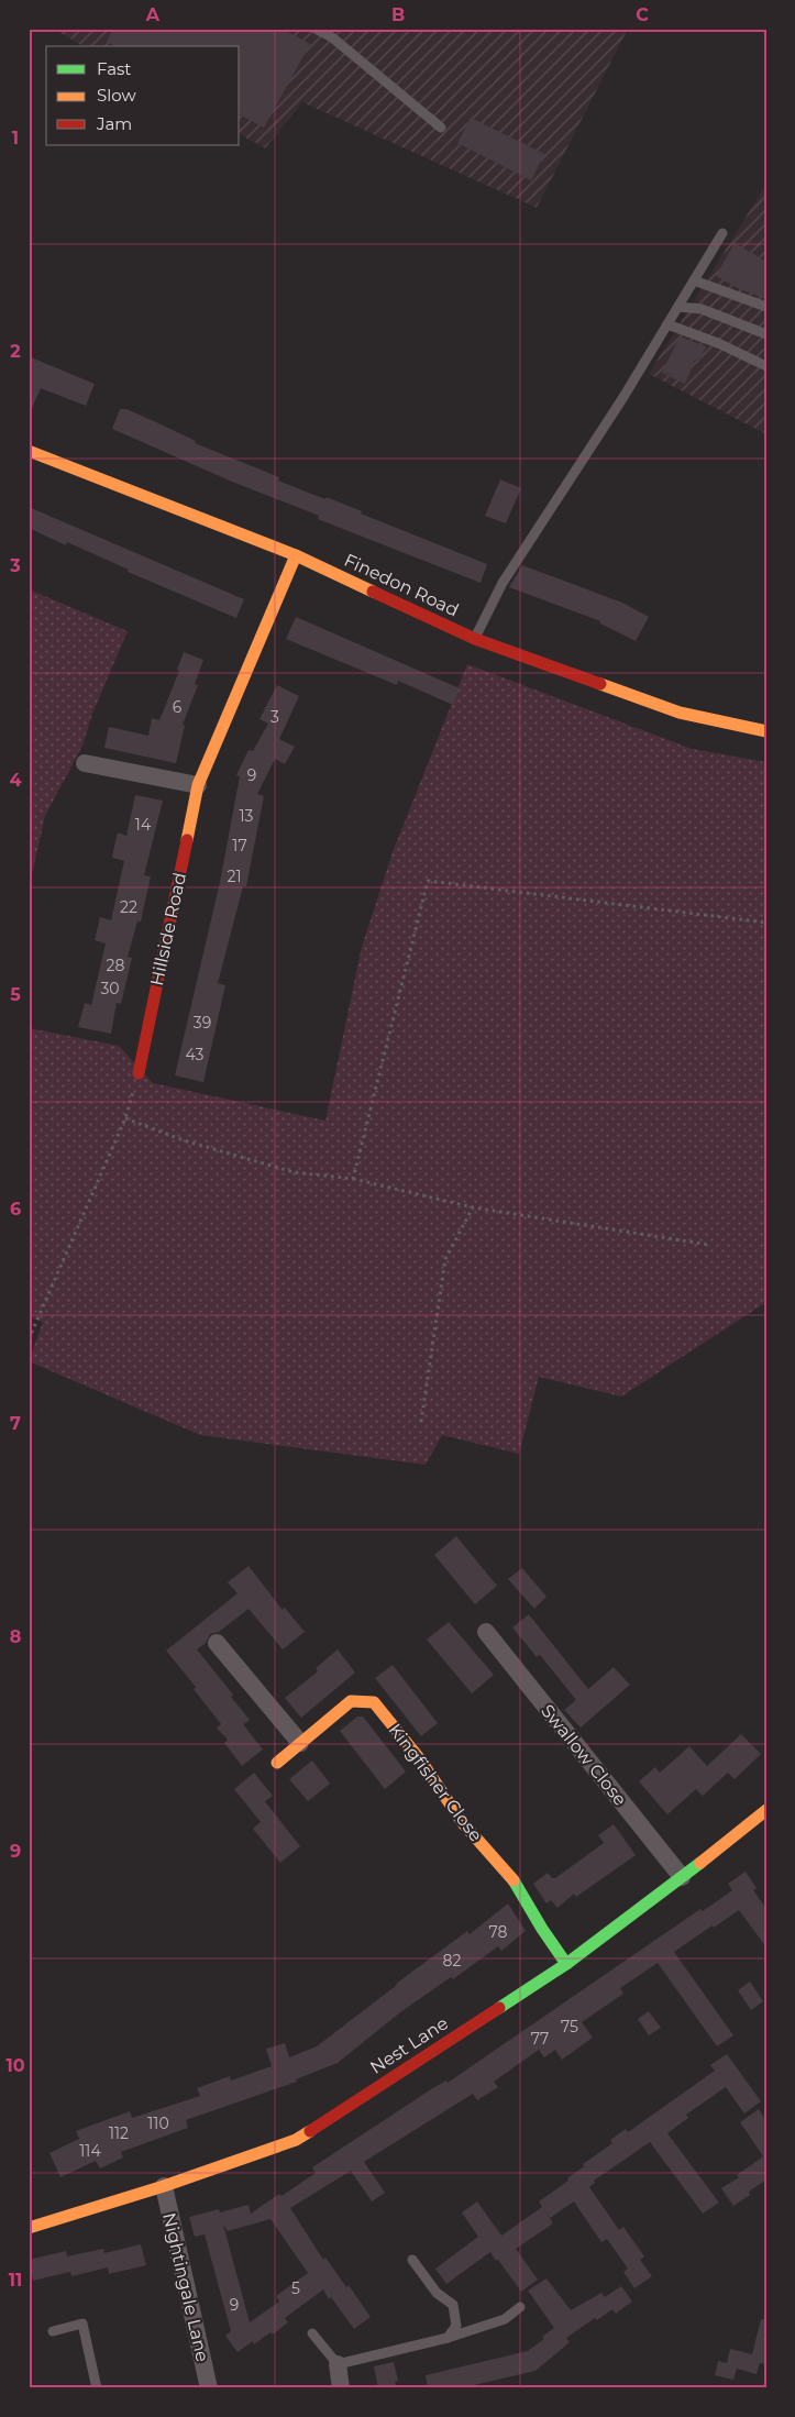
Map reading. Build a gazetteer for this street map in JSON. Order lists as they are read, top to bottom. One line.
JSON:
{"streets":{"street":["Finedon Road","Hillside Road","Swallow Close","Kingfisher Close","Nest Lane","Nightingale Lane"]},"crossings":[["Finedon Road","Hillside Road"],["Swallow Close","Nest Lane"],["Kingfisher Close","Nest Lane"],["Nest Lane","Nightingale Lane"]],"house_numbers":["6","3","9","13","14","17","21","22","28","30","39","43","78","82","75","77","110","112","114","5","9"],"legend":["Fast","Slow","Jam"],"grid":{"columns":["A","B","C"],"rows":["1","2","3","4","5","6","7","8","9","10","11"]}}
